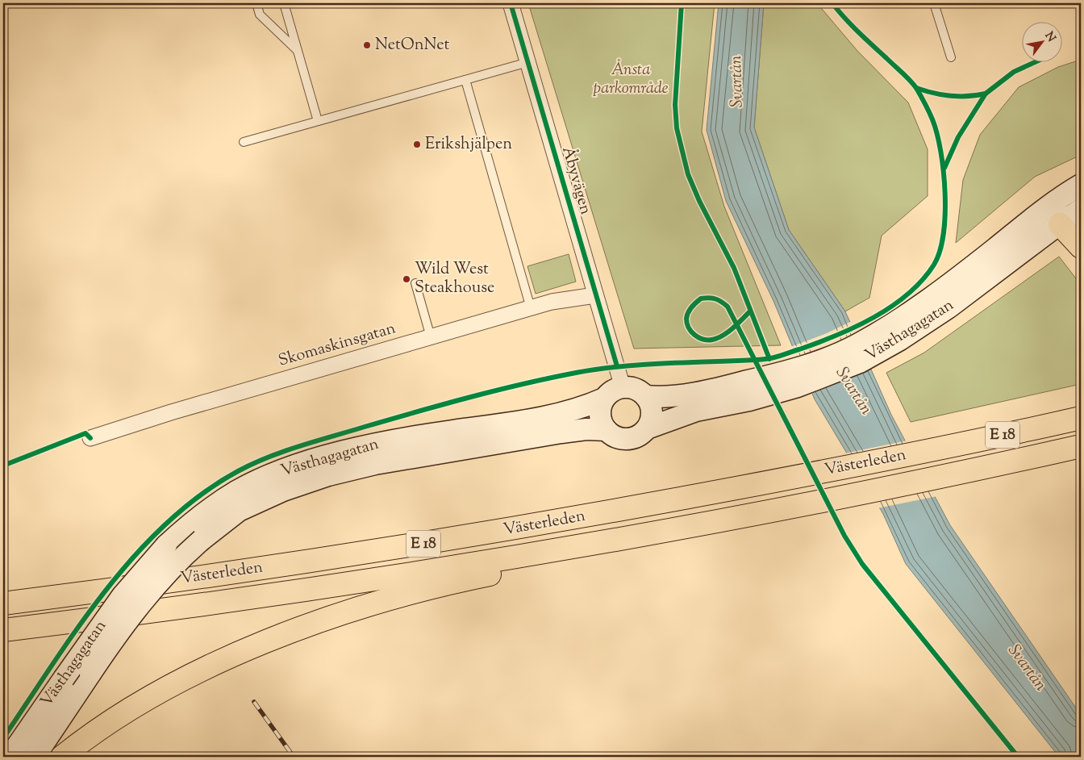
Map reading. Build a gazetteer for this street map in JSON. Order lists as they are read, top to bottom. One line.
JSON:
{"streets":{"highway":["E 18","Västerleden"],"main road":["Västhagagatan"],"street":["Åbyvägen","Skomaskinsgatan"]},"crossings":[["Åbyvägen","Västhagagatan"],["Åbyvägen","Skomaskinsgatan"],["E 18","Västerleden"]],"water":["Svartån"],"parks":["Ånsta parkområde"],"places":["NetOnNet","Erikshjälpen","Wild West Steakhouse"],"north":"top right"}
